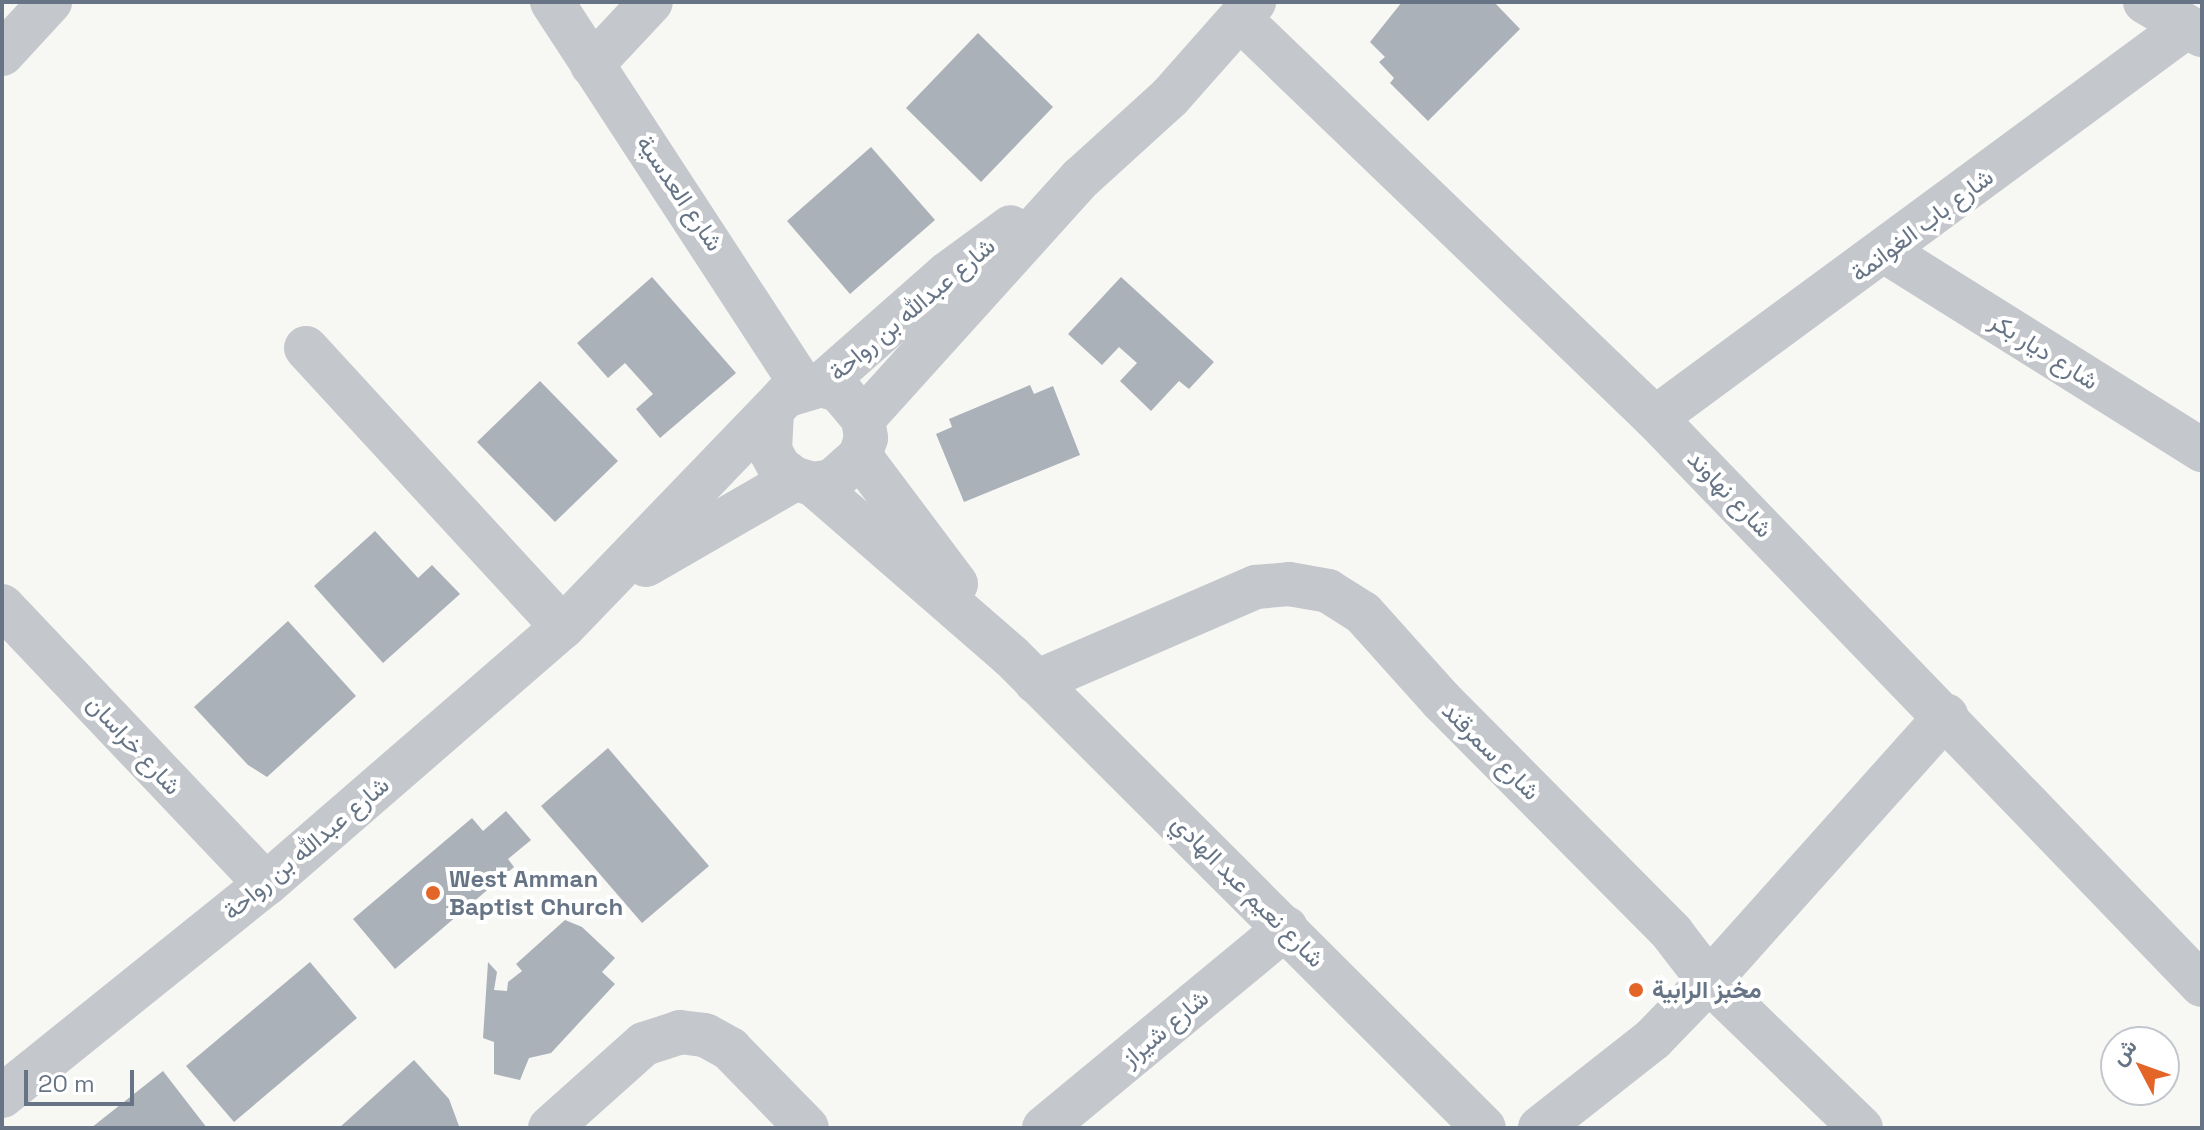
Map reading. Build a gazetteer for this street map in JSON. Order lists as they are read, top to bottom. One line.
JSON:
{"streets":{"street":["شارع العدسية","شارع باب الغوانمة","شارع عبدالله بن رواحة","شارع ديار بكر","شارع نهاوند","شارع خراسان","شارع سمرقند","شارع نعيم عبد الهادي","شارع شيراز"]},"crossings":[["شارع العدسية","شارع عبدالله بن رواحة"],["شارع العدسية","شارع نعيم عبد الهادي"],["شارع باب الغوانمة","شارع ديار بكر"],["شارع باب الغوانمة","شارع نهاوند"],["شارع عبدالله بن رواحة","شارع نهاوند"],["شارع عبدالله بن رواحة","شارع خراسان"],["شارع عبدالله بن رواحة","شارع نعيم عبد الهادي"],["شارع سمرقند","شارع نعيم عبد الهادي"],["شارع نعيم عبد الهادي","شارع شيراز"]],"places":["West Amman Baptist Church","مخبز الرابية"],"scale_bar":"20 m","north":"top left"}
